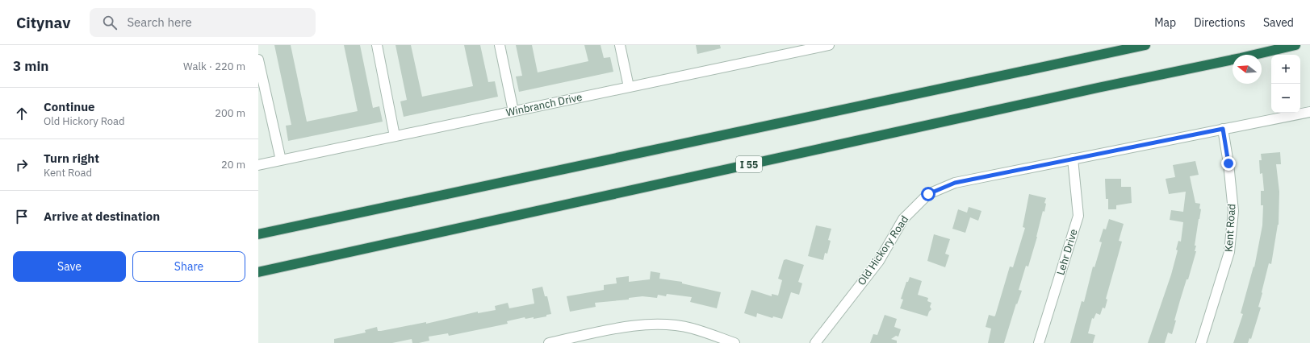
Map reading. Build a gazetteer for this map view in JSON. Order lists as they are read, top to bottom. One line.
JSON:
{"streets":{"highway":["I 55"],"street":["Winbranch Drive","Kent Road","Old Hickory Road","Lehr Drive"]},"crossings":[["Kent Road","Old Hickory Road"],["Old Hickory Road","Lehr Drive"]],"north":"left","page":{"header":"Citynav","search":"Search here","nav":["Map","Directions","Saved"],"heading":["3 min","Walk · 220 m"],"map_buttons":["+","−"],"list":[["Continue","Old Hickory Road","200 m"],["Turn right","Kent Road","20 m"],"Arrive at destination"],"buttons":["Save","Share"]}}
